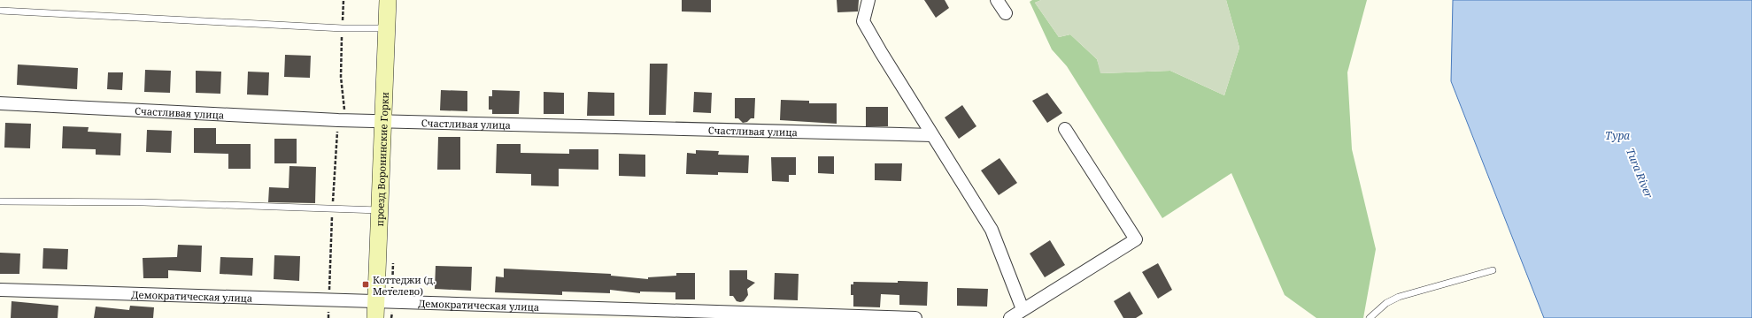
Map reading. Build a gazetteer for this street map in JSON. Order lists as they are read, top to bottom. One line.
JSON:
{"streets":{"street":["Счастливая улица","проезд Воронинские Горки","Демократическая улица"]},"crossings":[["Счастливая улица","проезд Воронинские Горки"],["проезд Воронинские Горки","Демократическая улица"]],"water":["Тура","Tura River"],"places":{"transit":["Коттеджи (д. Метелево)"]}}
